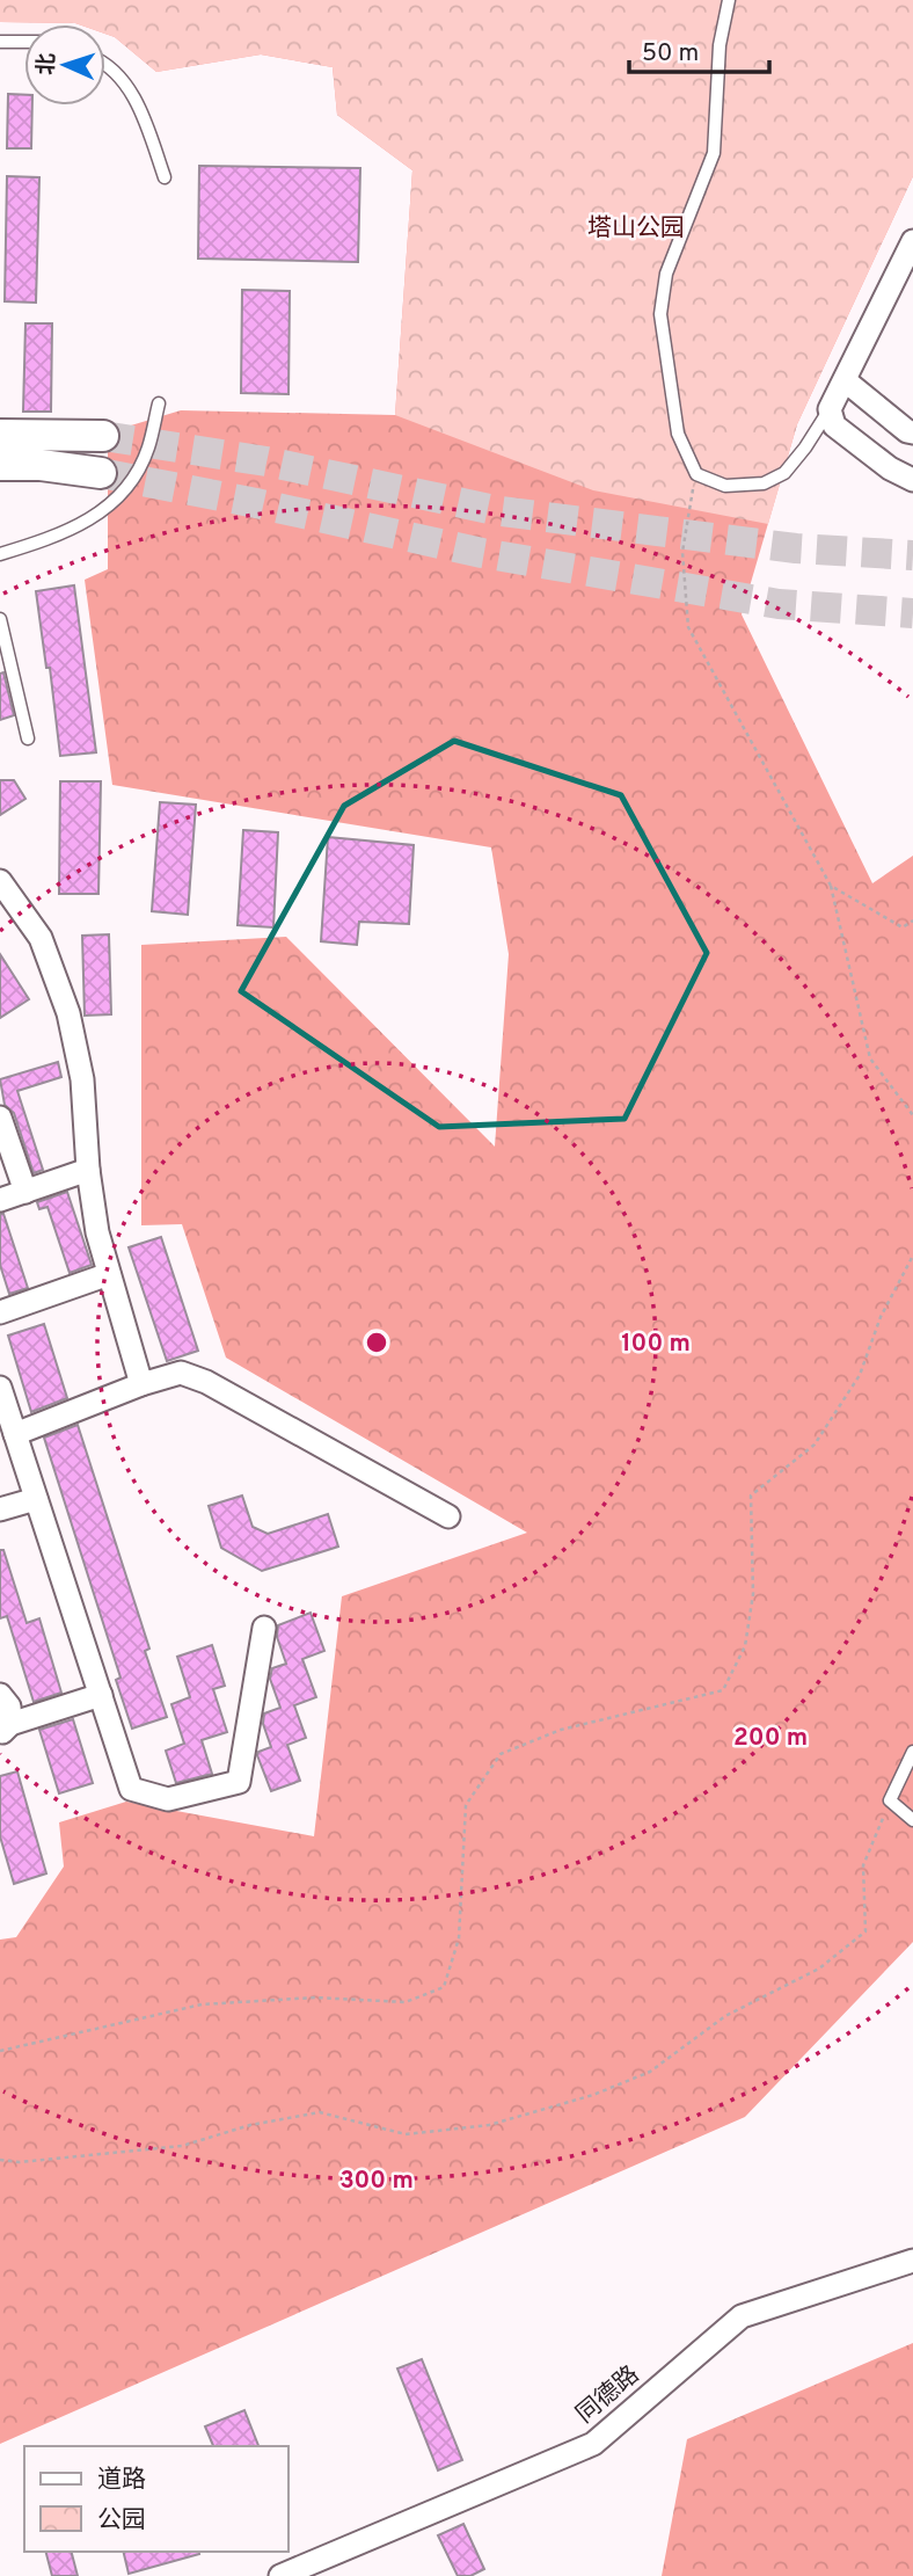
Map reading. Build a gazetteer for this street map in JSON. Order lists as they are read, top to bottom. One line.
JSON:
{"streets":{"street":["同德路"]},"parks":["塔山公园"],"legend":["道路","公园"],"scale_bar":"50 m","north":"left","rings":["100 m","200 m","300 m"]}
